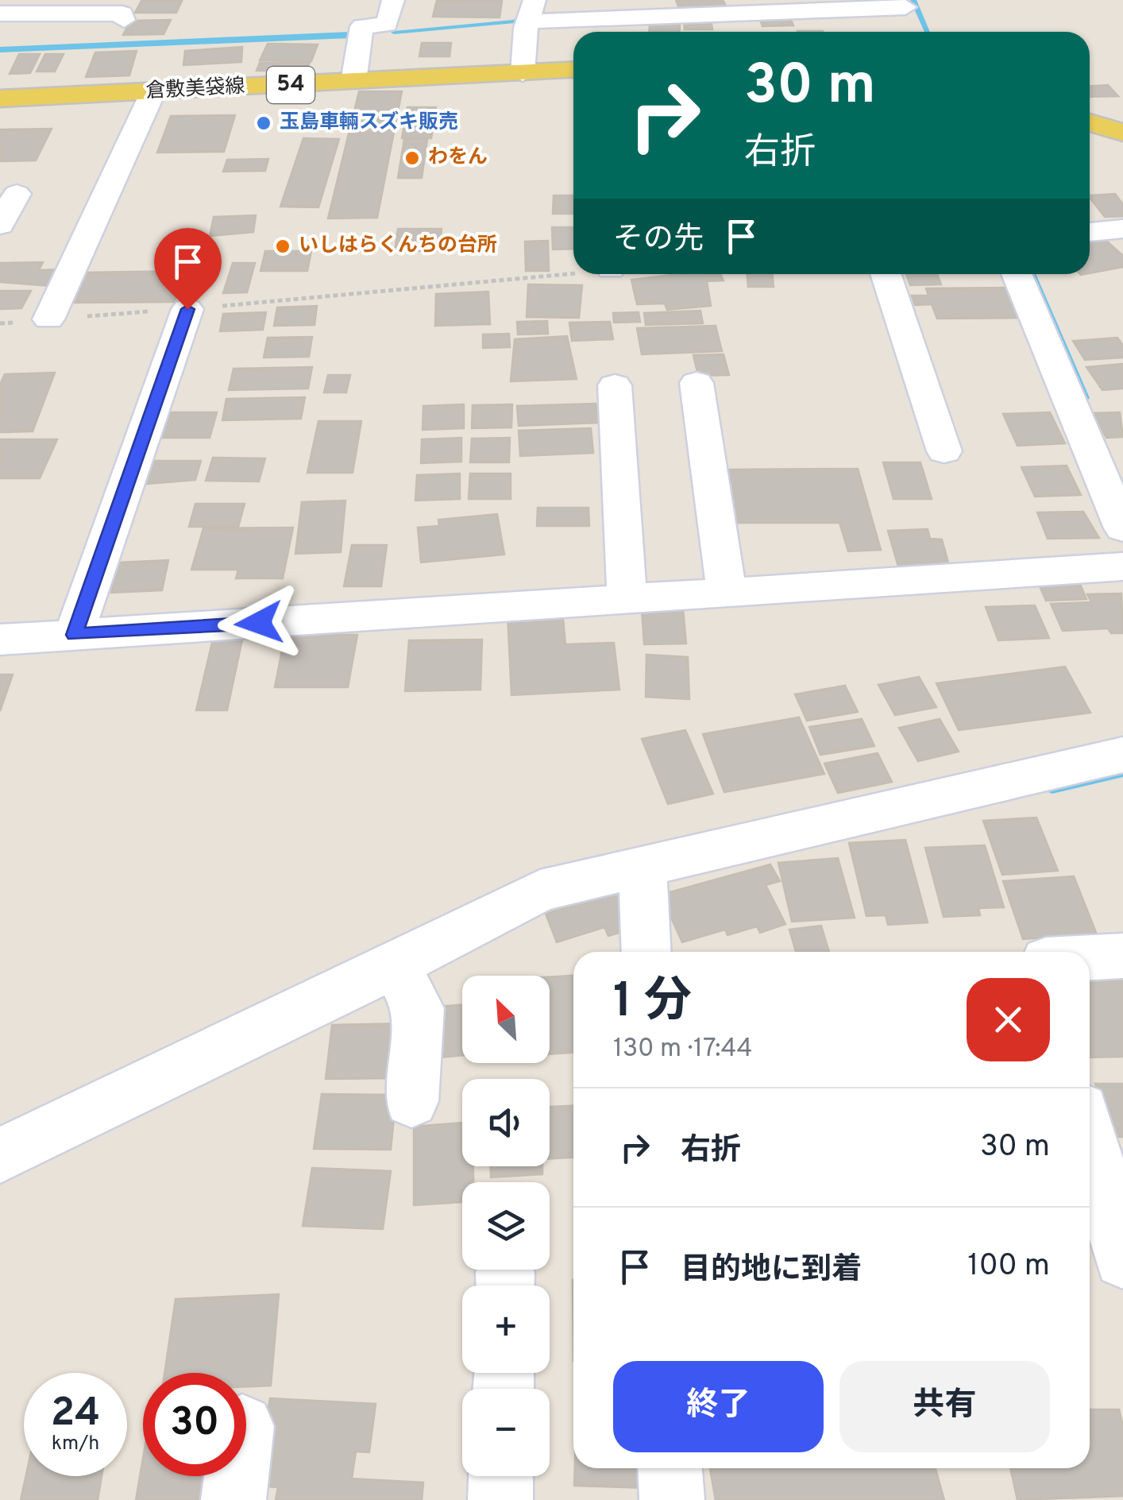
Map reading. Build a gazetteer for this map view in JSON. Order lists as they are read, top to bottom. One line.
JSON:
{"streets":{"main road":["54","倉敷美袋線"]},"places":["玉島車輛スズキ販売","わをん","いしはらくんちの台所"],"north":"top left","page":{"turn":["30 m","右折"],"then":"その先","heading":["1 分","130 m · 17:44"],"map_buttons":["+","−"],"list":[{"name":"右折","value":"30 m"},{"name":"目的地に到着","value":"100 m"}],"buttons":["終了","共有"],"speed":"24 km/h","limit":"30"}}
